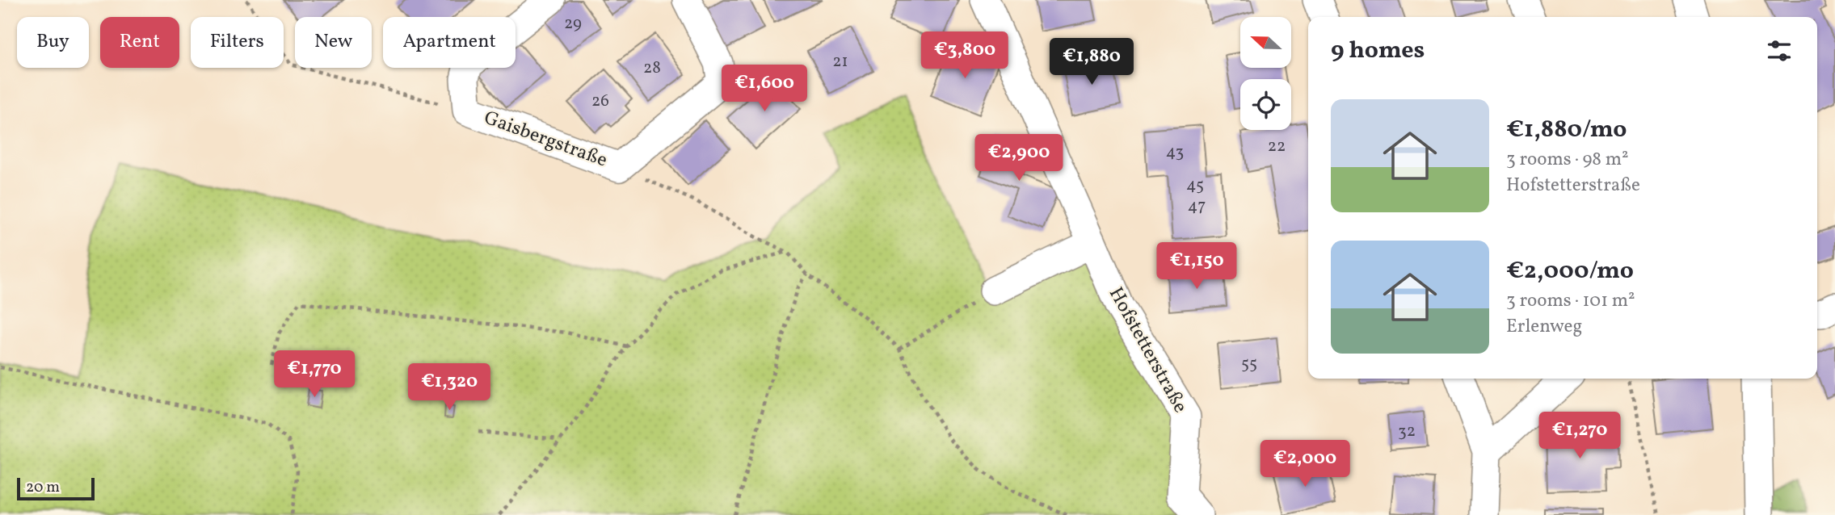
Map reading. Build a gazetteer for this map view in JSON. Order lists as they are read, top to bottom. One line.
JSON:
{"streets":{"street":["Gaisbergstraße","Hofstetterstraße"]},"house_numbers":["29","21","28","26","22","43","45","47","55","32"],"scale_bar":"20 m","north":"left","page":{"chip":["Buy","Rent","Filters","New","Apartment"],"heading":"9 homes","price":["€3,800","€1,880","€1,600","€2,900","€1,150","€1,770","€1,320","€1,270","€2,000"],"list":[{"name":"€1,880/mo","note":"3 rooms · 98 m² · Hofstetterstraße"},{"name":"€2,000/mo","note":"3 rooms · 101 m² · Erlenweg"}],"scale":"20 m"}}
